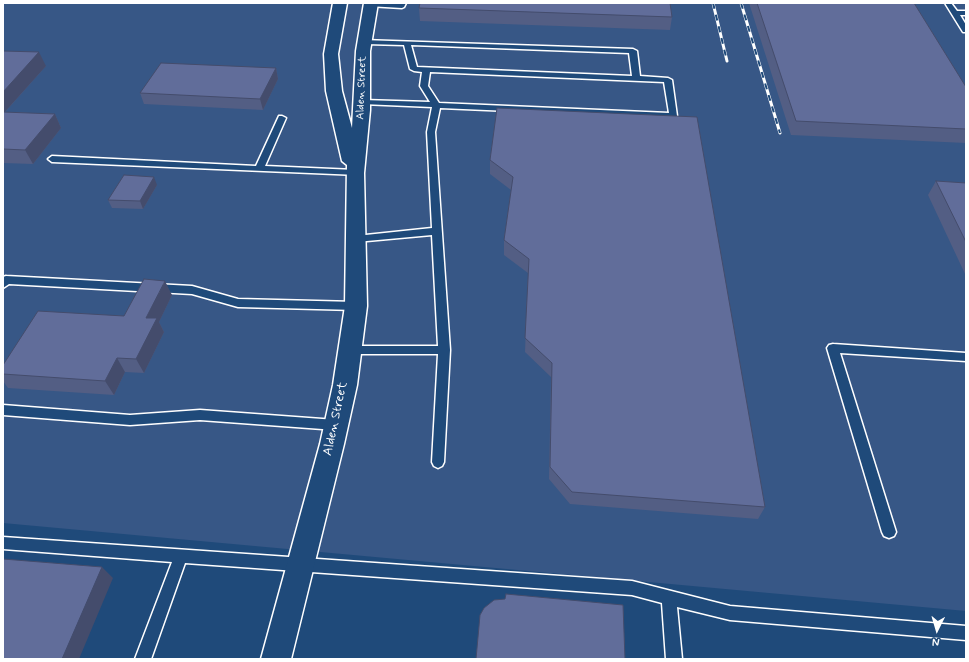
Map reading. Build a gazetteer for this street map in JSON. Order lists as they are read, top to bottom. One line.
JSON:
{"streets":{"street":["Alden Street"]},"north":"bottom"}
